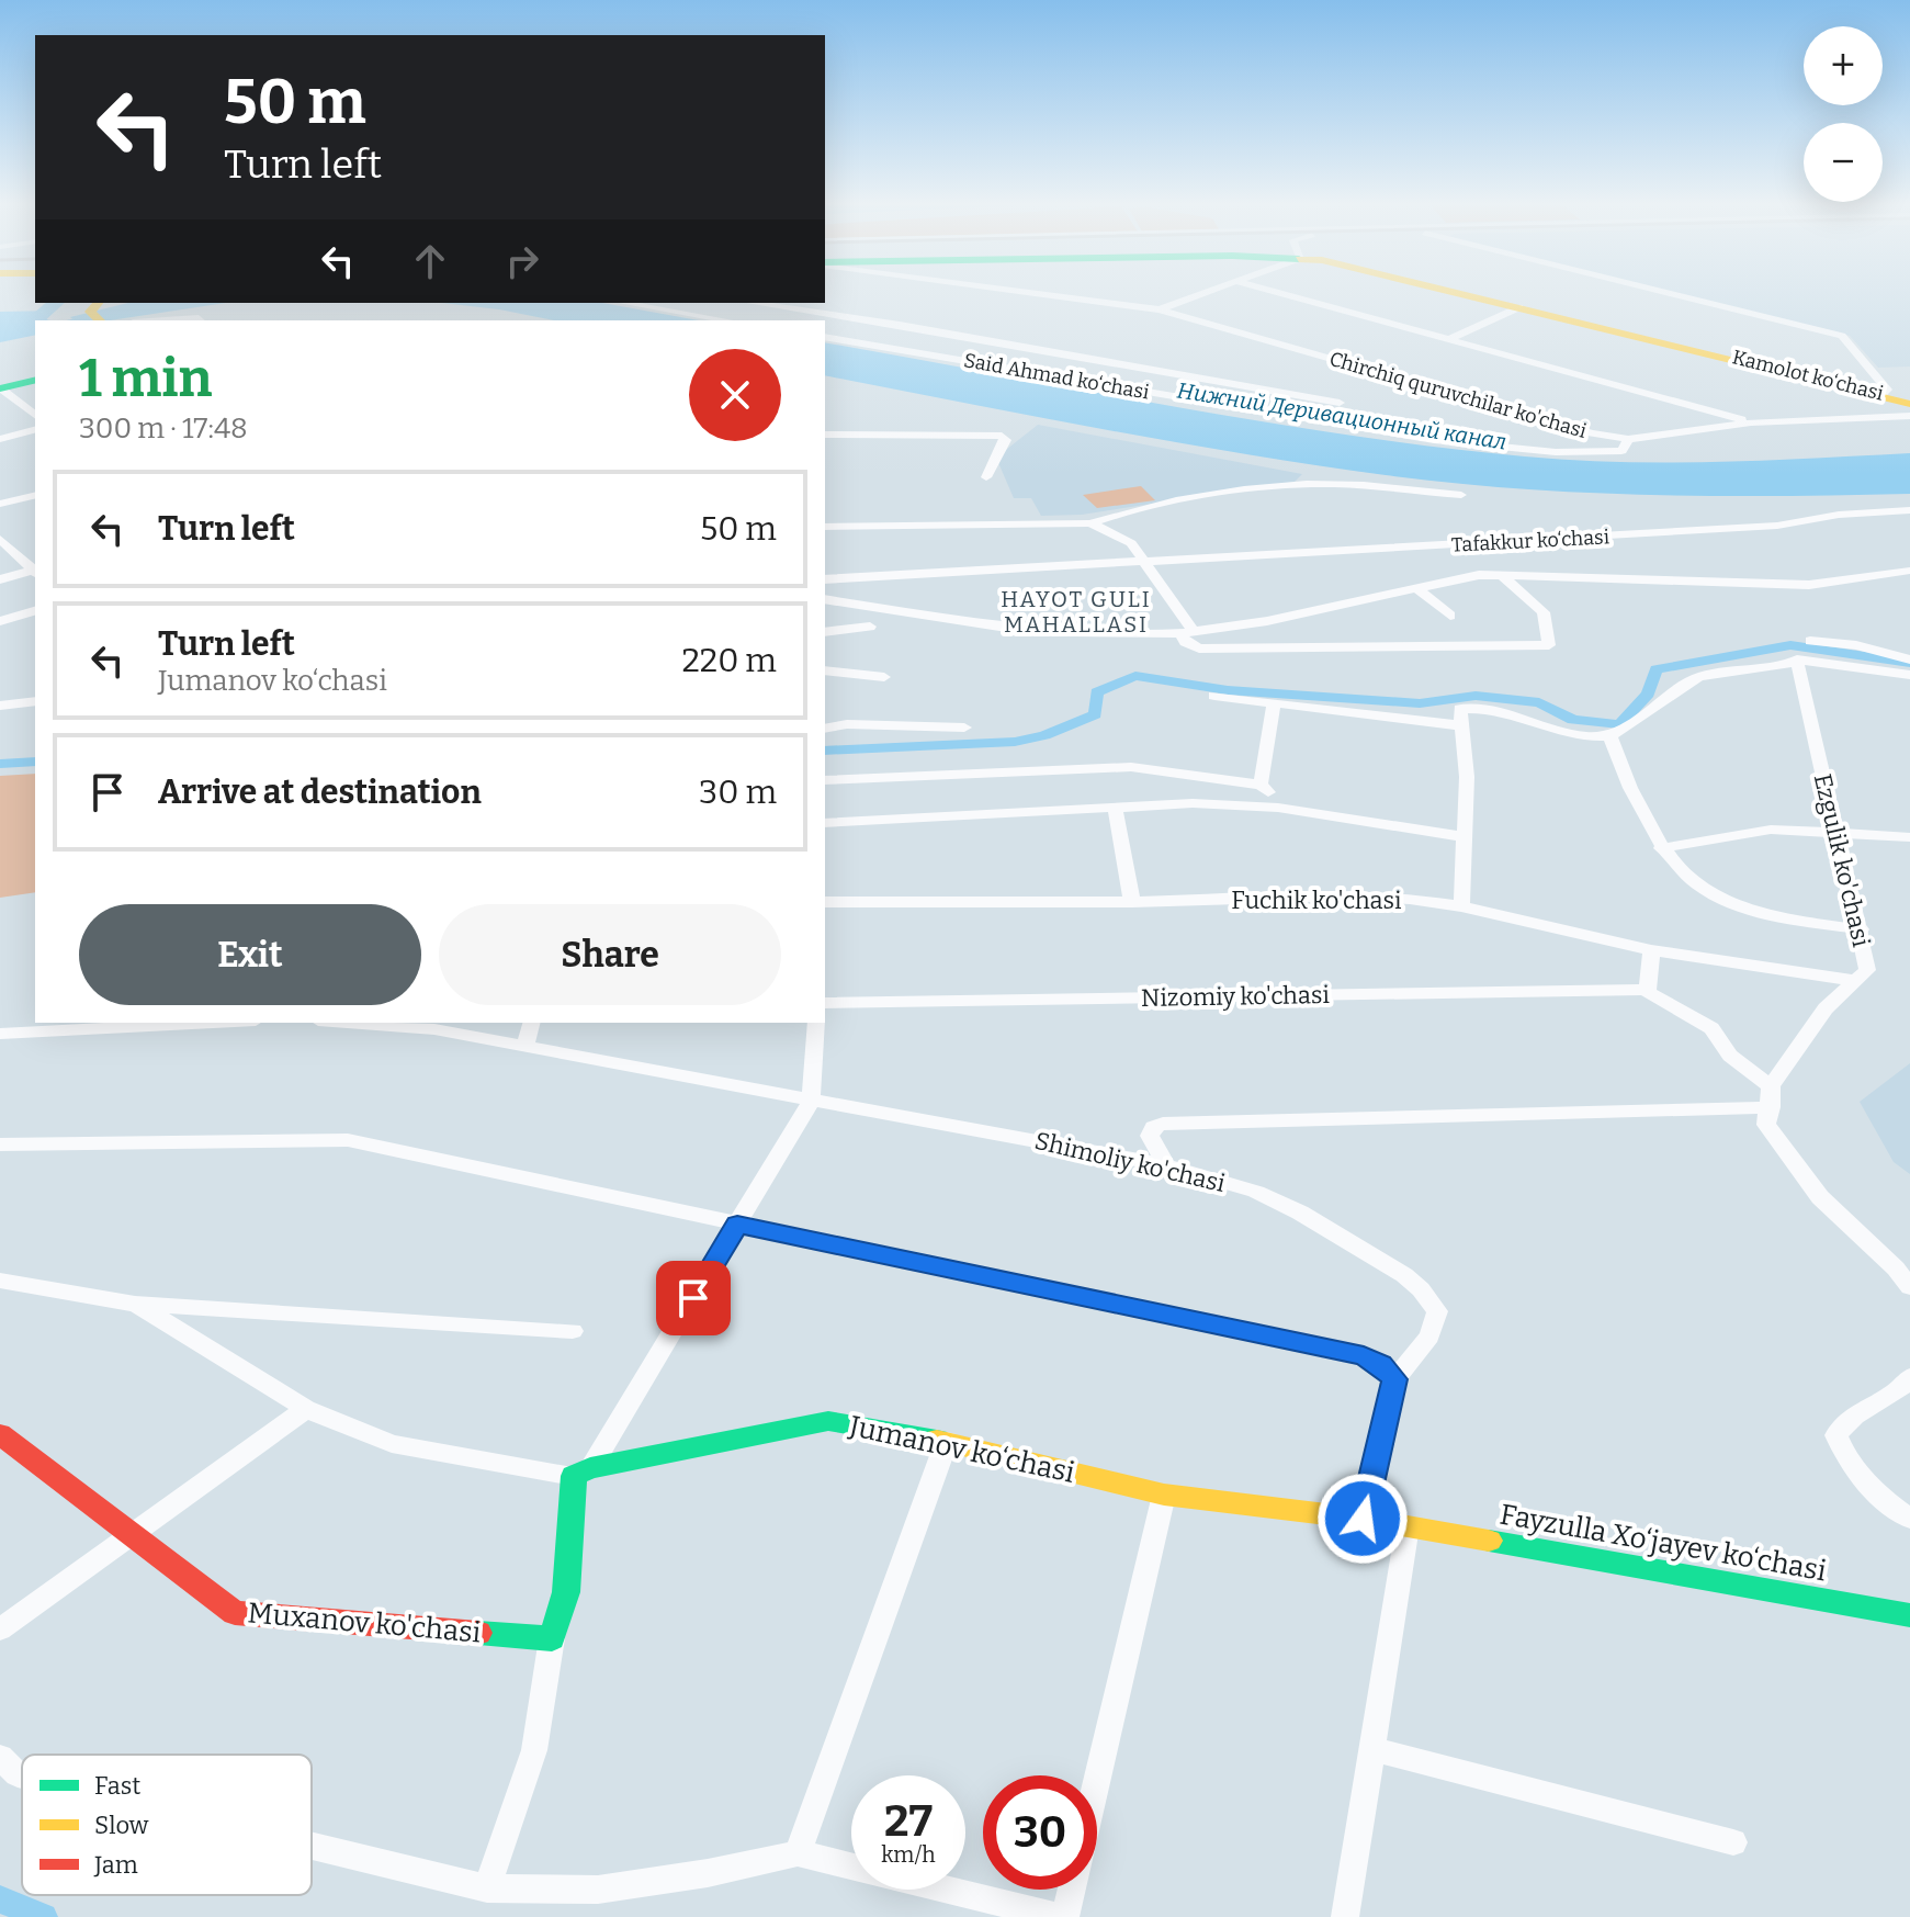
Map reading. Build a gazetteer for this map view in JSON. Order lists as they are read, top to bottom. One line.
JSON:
{"streets":{"main road":["Jumanov ko‘chasi","Fayzulla Xo‘jayev ko‘chasi","Muxanov ko'chasi"],"street":["Said Ahmad ko‘chasi","Chirchiq quruvchilar ko'chasi","Tafakkur ko‘chasi","Ezgulik ko'chasi","Fuchik ko'chasi","Nizomiy ko'chasi","Shimoliy ko'chasi"]},"crossings":[["Said Ahmad ko‘chasi","Chirchiq quruvchilar ko'chasi"],["Ezgulik ko'chasi","Fuchik ko'chasi"],["Jumanov ko‘chasi","Fayzulla Xo‘jayev ko‘chasi"]],"districts":["HAYOT GULI MAHALLASI"],"water":["Нижний Деривационный канал"],"legend":["Fast","Slow","Jam"],"page":{"map_buttons":["+","−"],"turn":["50 m","Turn left"],"heading":["1 min","300 m · 17:48"],"list":[{"name":"Turn left","value":"50 m"},{"name":"Turn left","note":"Jumanov ko‘chasi","value":"220 m"},{"name":"Arrive at destination","value":"30 m"}],"buttons":["Exit","Share"],"speed":"27 km/h","limit":"30"}}
